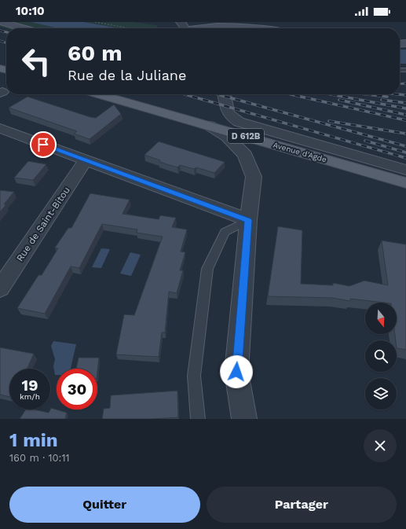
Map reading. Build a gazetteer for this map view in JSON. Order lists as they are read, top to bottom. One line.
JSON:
{"streets":{"main road":["D 612B","Avenue d'Agde"],"street":["Rue de Saint-Bitou"]},"north":"bottom","page":{"status":"10:10","turn":["60 m","Rue de la Juliane"],"speed":"19 km/h","limit":"30","heading":["1 min","160 m · 10:11"],"buttons":["Quitter","Partager"]}}
